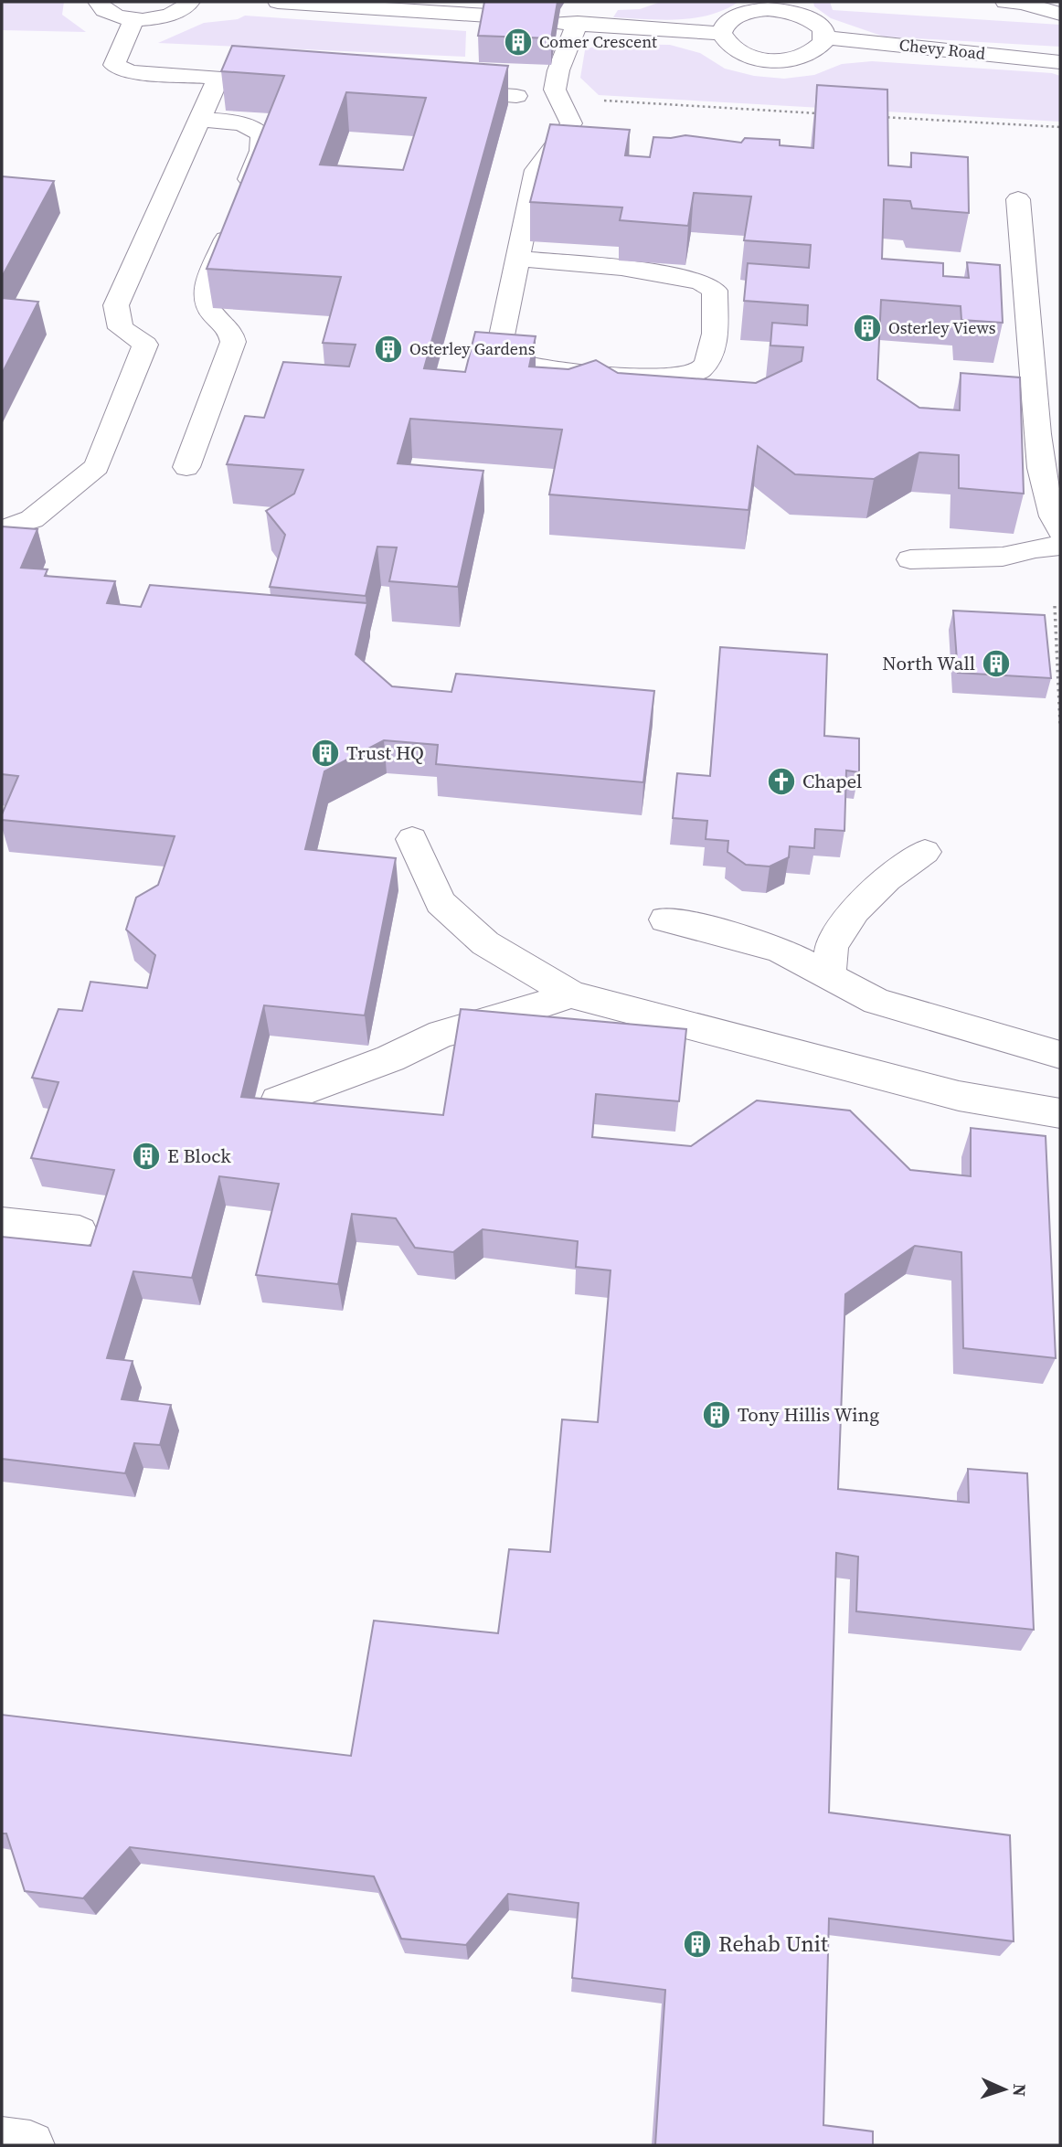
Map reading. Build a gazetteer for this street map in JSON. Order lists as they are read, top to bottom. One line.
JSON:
{"streets":{"street":["Chevy Road"]},"places":{"building":["Comer Crescent","Osterley Views","Osterley Gardens","North Wall","Trust HQ","E Block","Tony Hillis Wing","Rehab Unit"],"church":["Chapel"]},"north":"right"}
